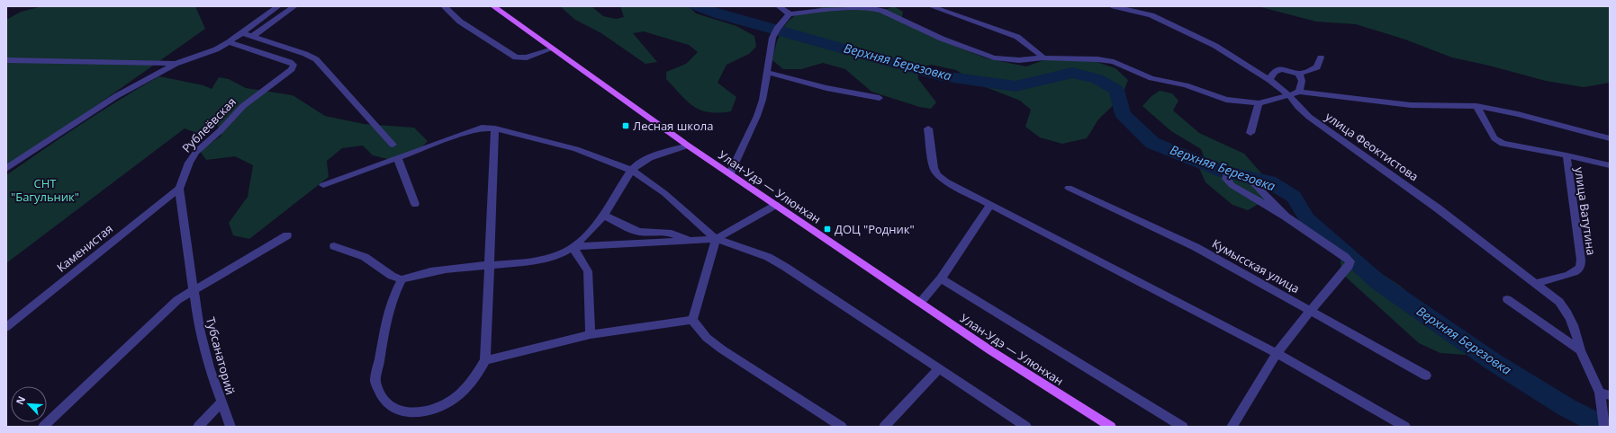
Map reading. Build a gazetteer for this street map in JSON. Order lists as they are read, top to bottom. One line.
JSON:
{"streets":{"main road":["Улан-Удэ — Улюнхан"],"street":["Рублеёвская","улица Феоктистова","улица Ватутина","Каменистая","Кумысская улица","Тубсанаторий"]},"crossings":[["Рублеёвская","Каменистая"],["Рублеёвская","Тубсанаторий"],["улица Феоктистова","улица Ватутина"]],"water":["Верхняя Березовка"],"parks":["СНТ \"Багульник\""],"places":{"transit":["Лесная школа","ДОЦ \"Родник\""]},"north":"top left"}
